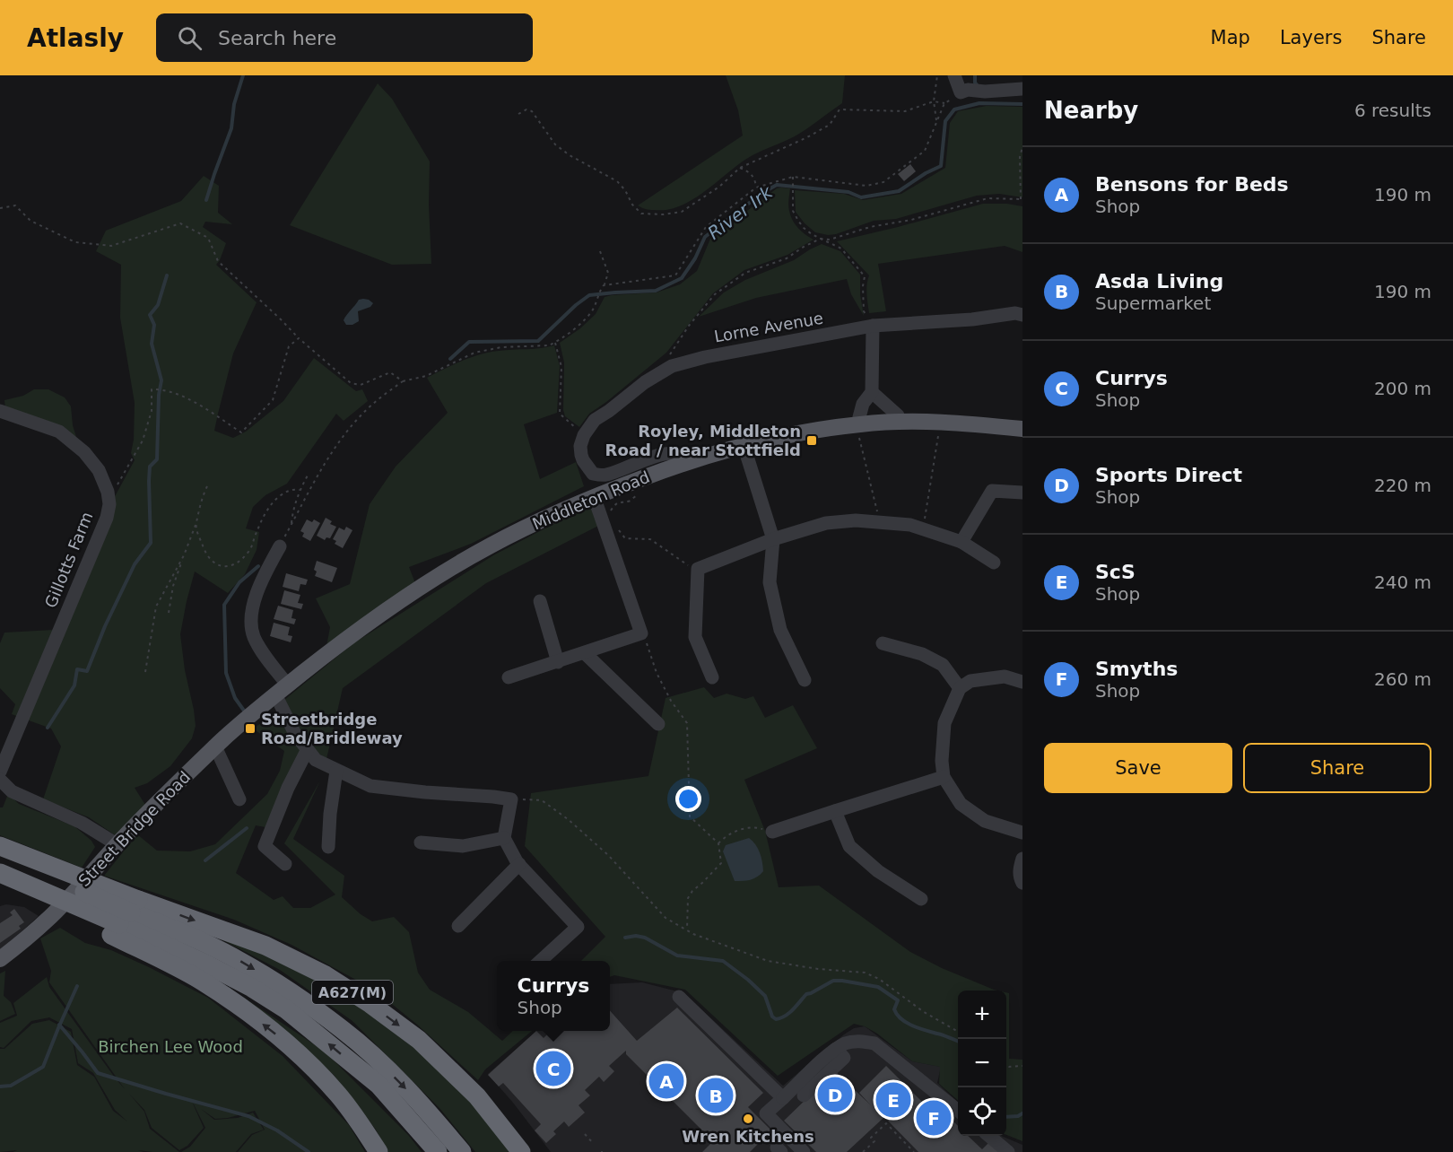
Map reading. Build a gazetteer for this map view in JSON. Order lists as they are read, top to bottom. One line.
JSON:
{"streets":{"highway":["A627(M)"],"main road":["Middleton Road","Street Bridge Road"],"street":["Lorne Avenue","Gillotts Farm"]},"crossings":[["Middleton Road","Street Bridge Road"]],"water":["River Irk"],"parks":["Birchen Lee Wood"],"places":{"transit":["Royley, Middleton Road / near Stottfield","Streetbridge Road/Bridleway"],"other":["Wren Kitchens"]},"page":{"header":"Atlasly","search":"Search here","nav":["Map","Layers","Share"],"heading":["Nearby","6 results"],"list":[{"mark":"A","name":"Bensons for Beds","note":"Shop","value":"190 m"},{"mark":"B","name":"Asda Living","note":"Supermarket","value":"190 m"},{"mark":"C","name":"Currys","note":"Shop","value":"200 m"},{"mark":"D","name":"Sports Direct","note":"Shop","value":"220 m"},{"mark":"E","name":"ScS","note":"Shop","value":"240 m"},{"mark":"F","name":"Smyths","note":"Shop","value":"260 m"}],"buttons":["Save","Share"],"popup":["Currys","Shop"],"map_buttons":["+","−"],"pins":["C","A","D","B","E","F"]}}
